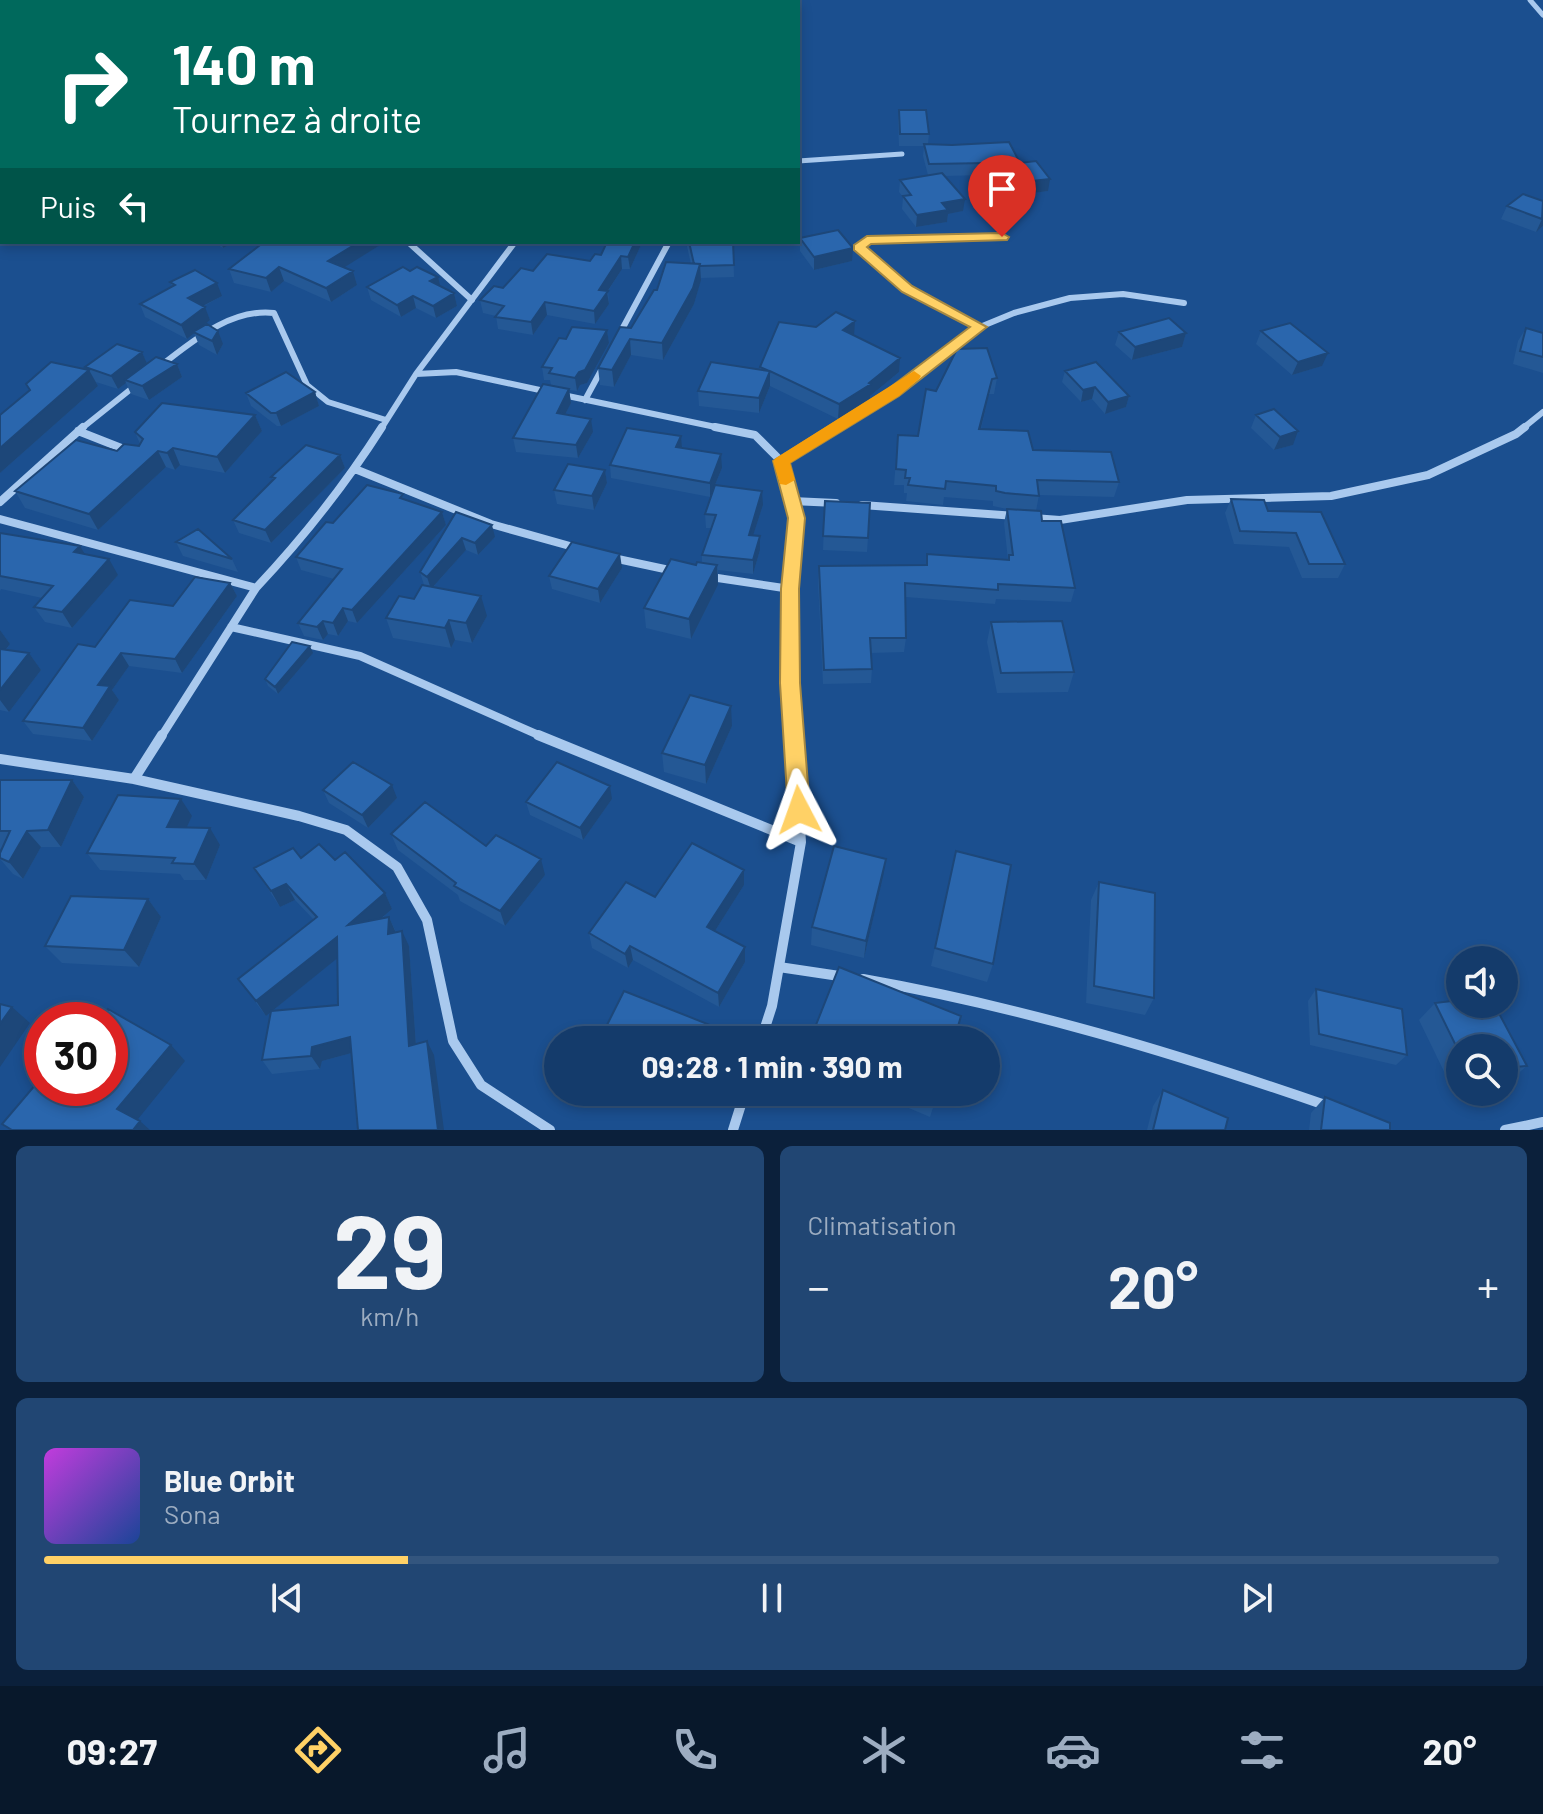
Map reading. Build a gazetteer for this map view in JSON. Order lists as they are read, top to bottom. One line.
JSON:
{"page":{"turn":["140 m","Tournez à droite"],"then":"Puis","limit":"30","trip":"09:28 · 1 min · 390 m","tile":[["29","km/h"],"Climatisation"],"heat":["−","20°","+"],"song":["Blue Orbit","Sona"],"tabs":["09:27","20°"]}}
